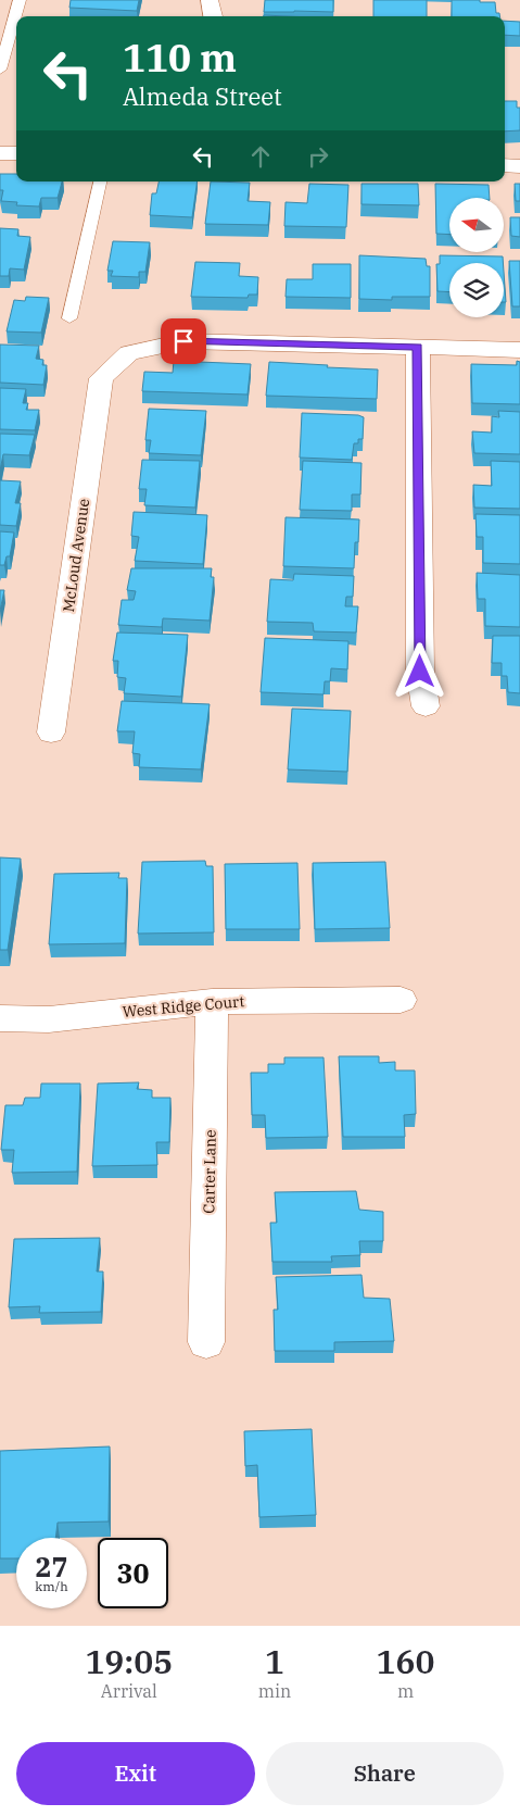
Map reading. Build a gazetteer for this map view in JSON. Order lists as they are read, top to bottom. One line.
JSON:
{"streets":{"street":["McLoud Avenue","West Ridge Court","Carter Lane"]},"crossings":[["West Ridge Court","Carter Lane"]],"north":"left","page":{"turn":["110 m","Almeda Street"],"speed":"27 km/h","limit":"30","eta":["19:05","Arrival","1","min","160","m"],"buttons":["Exit","Share"]}}
